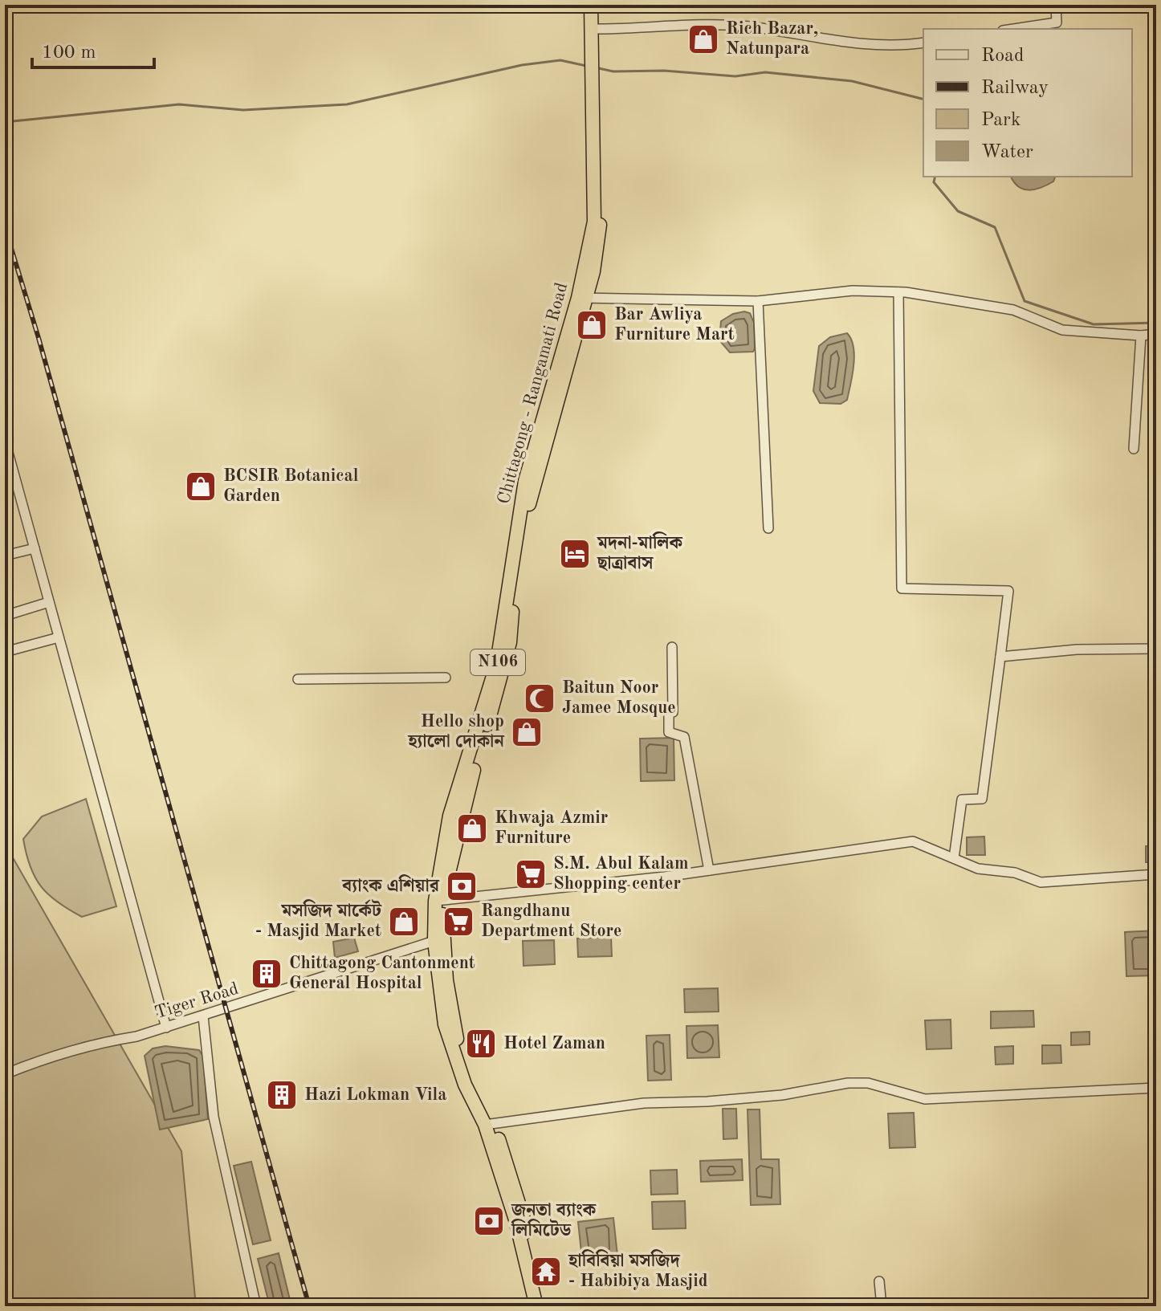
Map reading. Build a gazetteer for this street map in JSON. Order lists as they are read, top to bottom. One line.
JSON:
{"streets":{"highway":["Chittagong - Rangamati Road","N106"],"street":["Tiger Road"]},"crossings":[["Chittagong - Rangamati Road","Tiger Road"]],"places":{"shop":["Rich Bazar, Natunpara","Bar Awliya Furniture Mart","BCSIR Botanical Garden","Hello shop হ্যালো দোকান","Khwaja Azmir Furniture","মসজিদ মার্কেট - Masjid Market"],"hotel":["মদনা-মালিক ছাত্রাবাস"],"mosque":["Baitun Noor Jamee Mosque"],"supermarket":["S.M. Abul Kalam Shopping center","Rangdhanu Department Store"],"bank":["ব্যাংক এশিয়ার","জনতা ব্যাংক লিমিটেড"],"building":["Chittagong Cantonment General Hospital","Hazi Lokman Vila"],"restaurant":["Hotel Zaman"],"temple":["হাবিবিয়া মসজিদ - Habibiya Masjid"]},"legend":["Road","Railway","Park","Water"],"scale_bar":"100 m"}
